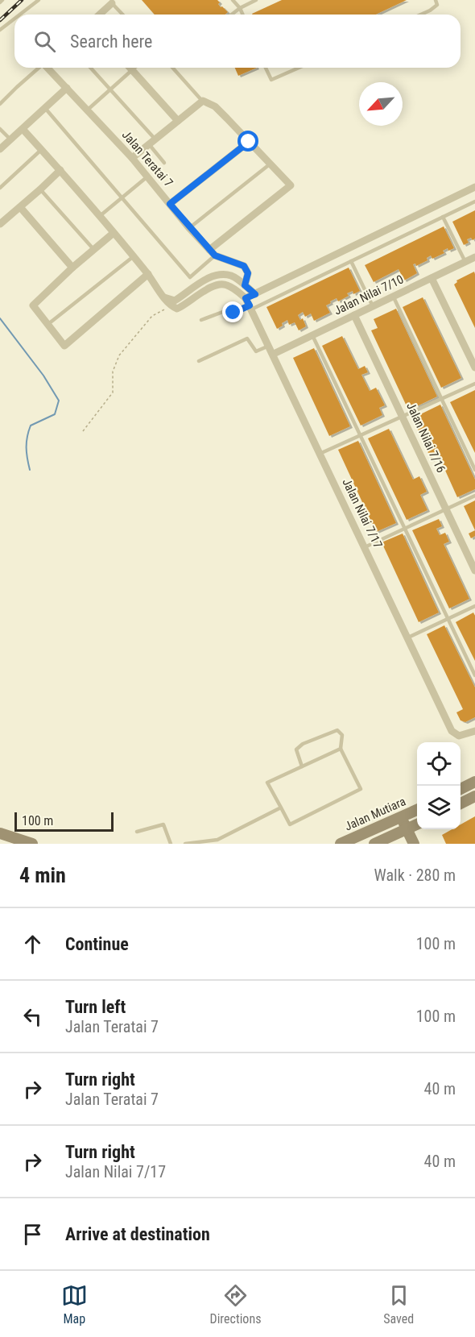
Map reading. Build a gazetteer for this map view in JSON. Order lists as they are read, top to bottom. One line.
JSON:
{"streets":{"main road":["Jalan Mutiara"],"street":["Jalan Teratai 7","Jalan Nilai 7/10","Jalan Nilai 7/16","Jalan Nilai 7/17"]},"crossings":[["Jalan Nilai 7/10","Jalan Nilai 7/16"],["Jalan Nilai 7/10","Jalan Nilai 7/17"]],"scale_bar":"100 m","north":"bottom left","page":{"search":"Search here","scale":"100 m","heading":["4 min","Walk · 280 m"],"list":[["Continue","100 m"],["Turn left","Jalan Teratai 7","100 m"],["Turn right","Jalan Teratai 7","40 m"],["Turn right","Jalan Nilai 7/17","40 m"],"Arrive at destination"],"nav":["Map","Directions","Saved"]}}
